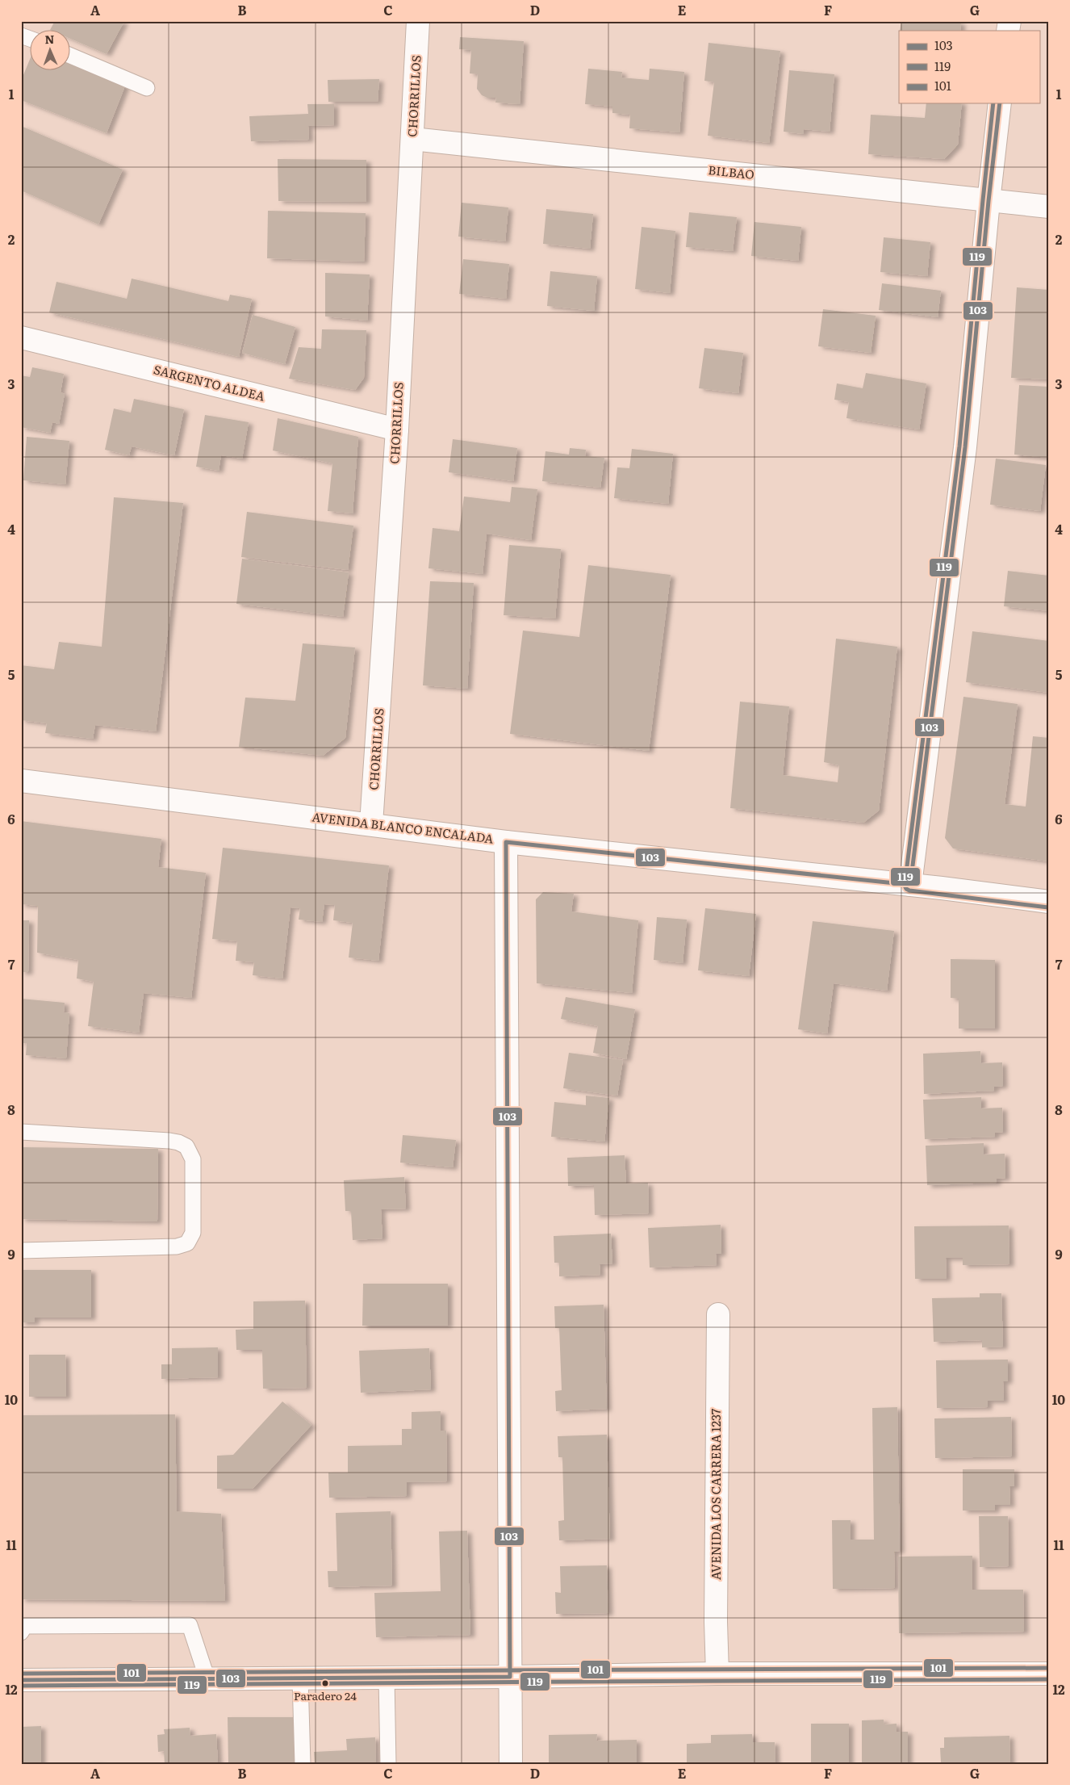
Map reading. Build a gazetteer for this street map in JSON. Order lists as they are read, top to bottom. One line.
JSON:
{"streets":{"street":["CHORRILLOS","BILBAO","SARGENTO ALDEA","AVENIDA BLANCO ENCALADA","AVENIDA LOS CARRERA 1237"]},"crossings":[["CHORRILLOS","BILBAO"],["CHORRILLOS","SARGENTO ALDEA"],["CHORRILLOS","AVENIDA BLANCO ENCALADA"]],"places":["Paradero 24"],"lines":["transit line 103","transit line 119","transit line 101"],"legend":["103","119","101"],"north":"top","grid":{"columns":["A","B","C","D","E","F","G"],"rows":["1","2","3","4","5","6","7","8","9","10","11","12"]}}
